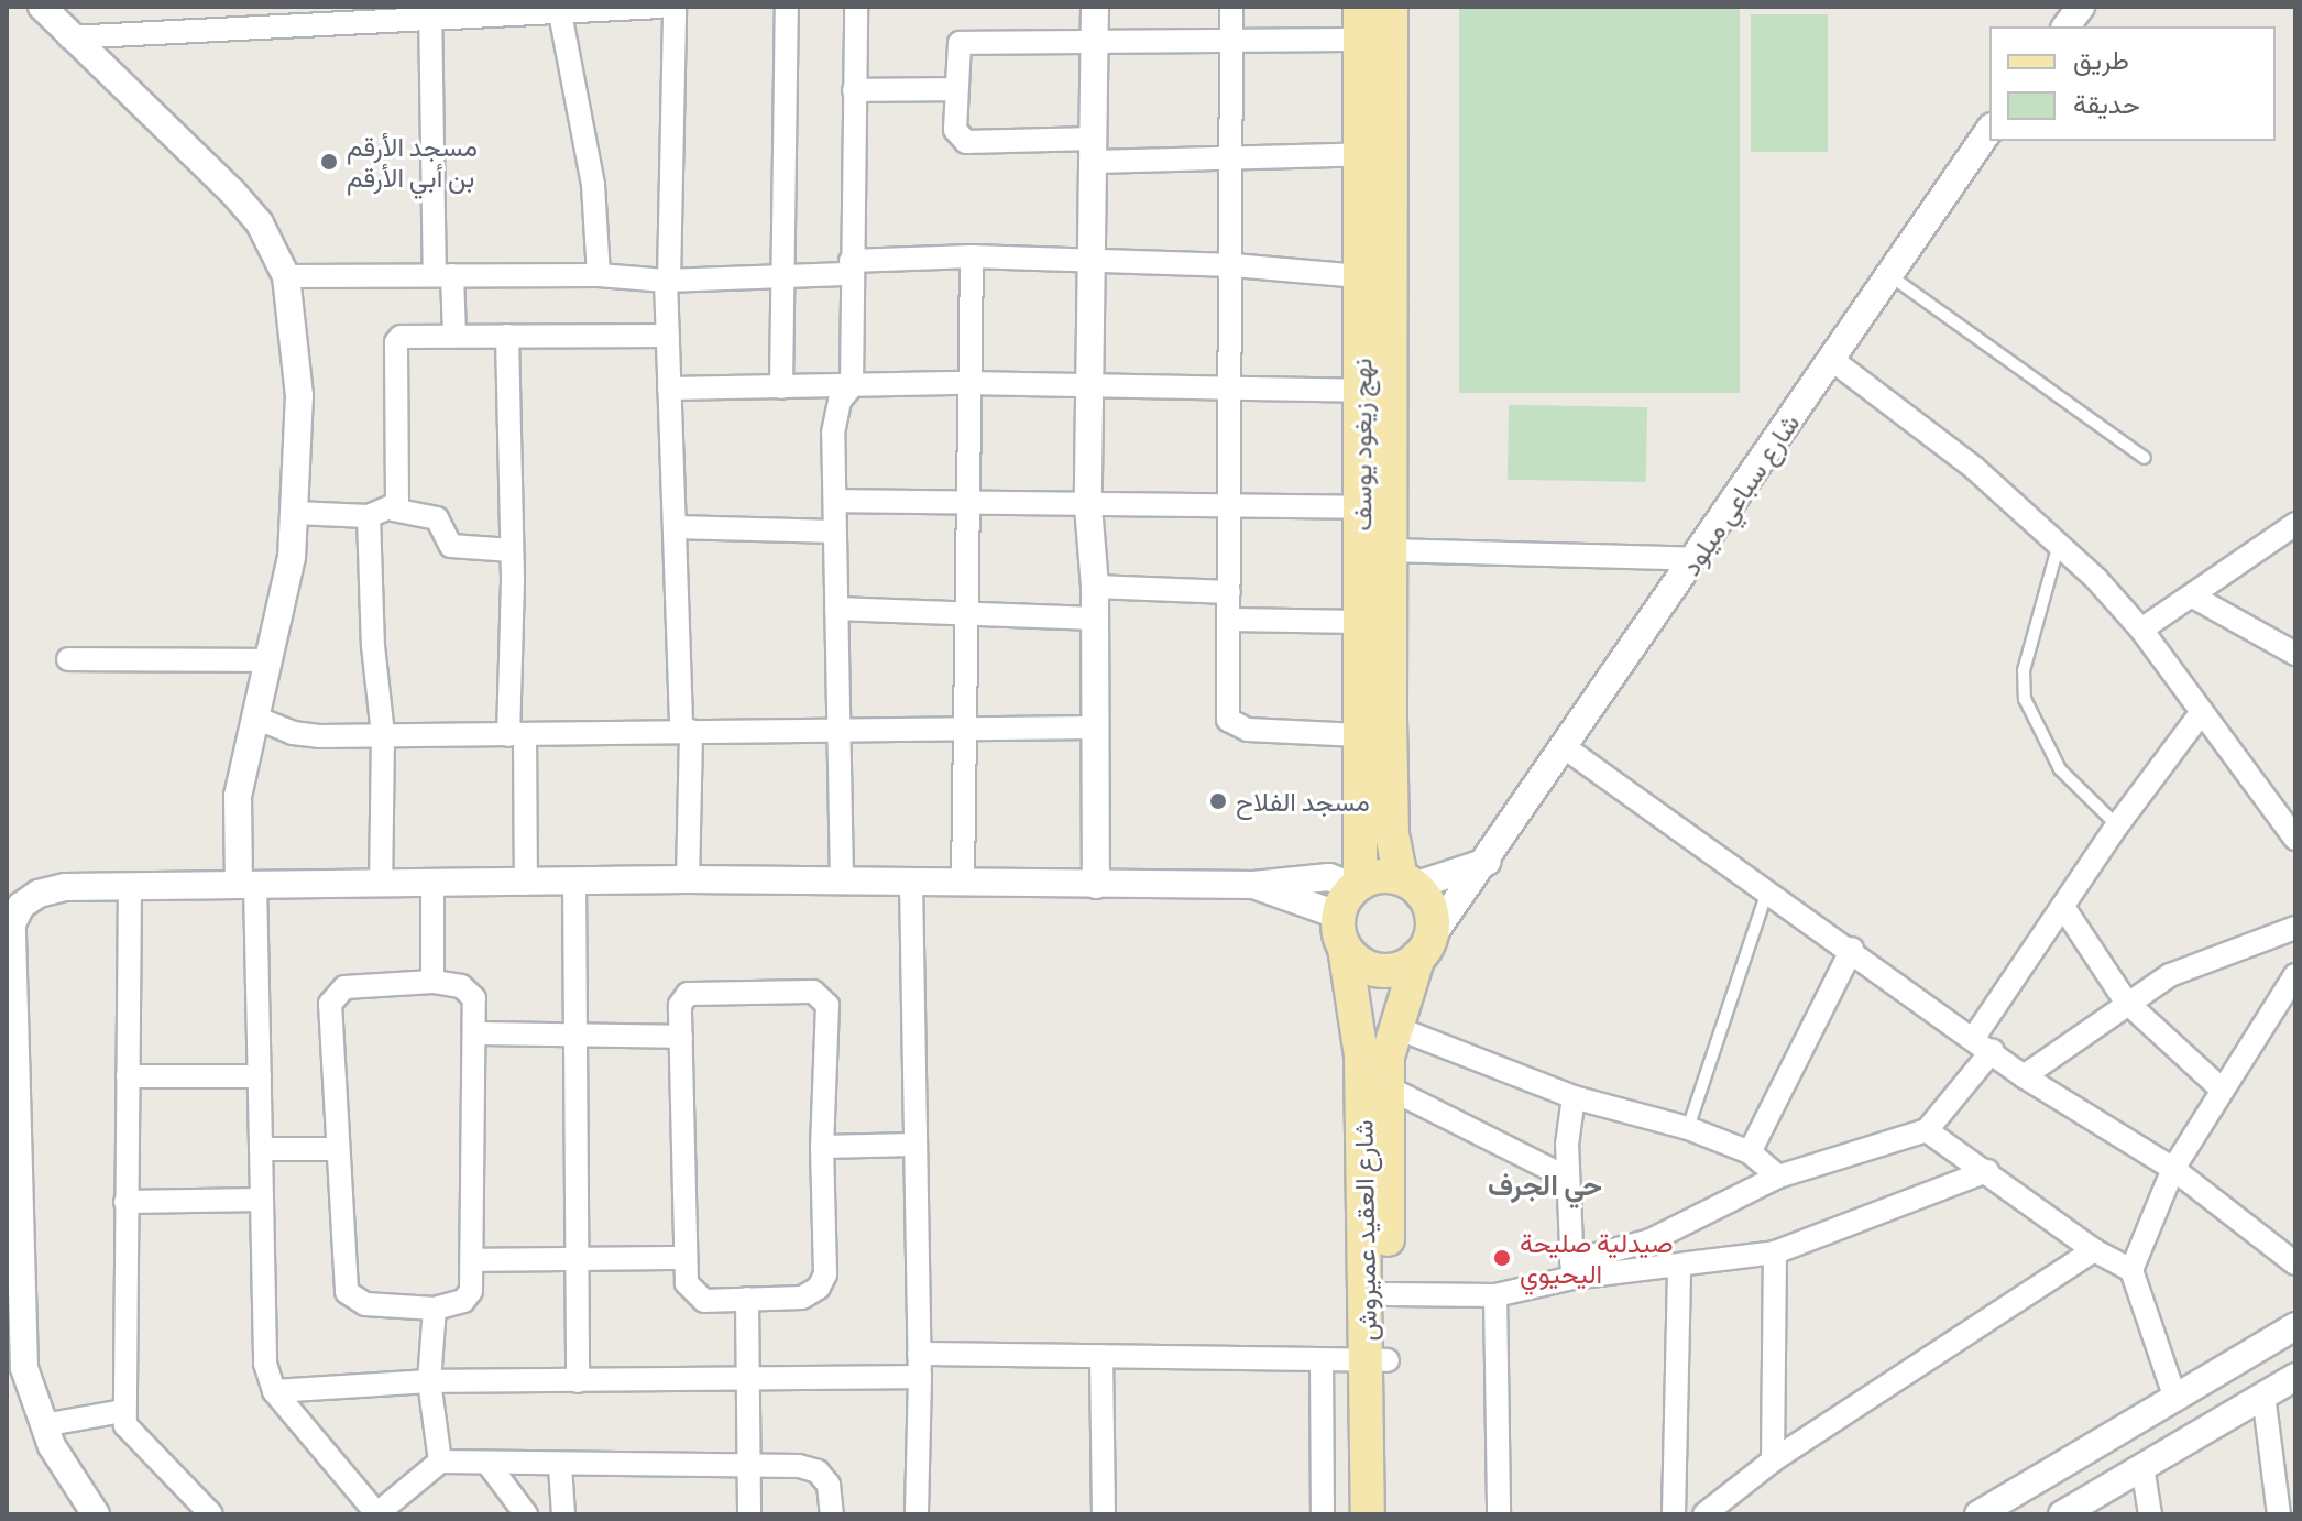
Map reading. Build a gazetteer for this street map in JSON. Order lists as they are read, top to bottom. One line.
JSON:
{"streets":{"main road":["نهج زيغود يوسف","شارع العقيد عميروش"],"street":["شارع سباعي ميلود"]},"crossings":[["نهج زيغود يوسف","شارع سباعي ميلود"],["نهج زيغود يوسف","شارع العقيد عميروش"],["شارع سباعي ميلود","شارع العقيد عميروش"]],"districts":["حي الجرف"],"places":["مسجد الأرقم بن أبي الأرقم","مسجد الفلاح","صيدلية صليحة اليحيوي"],"legend":["طريق","حديقة"]}
